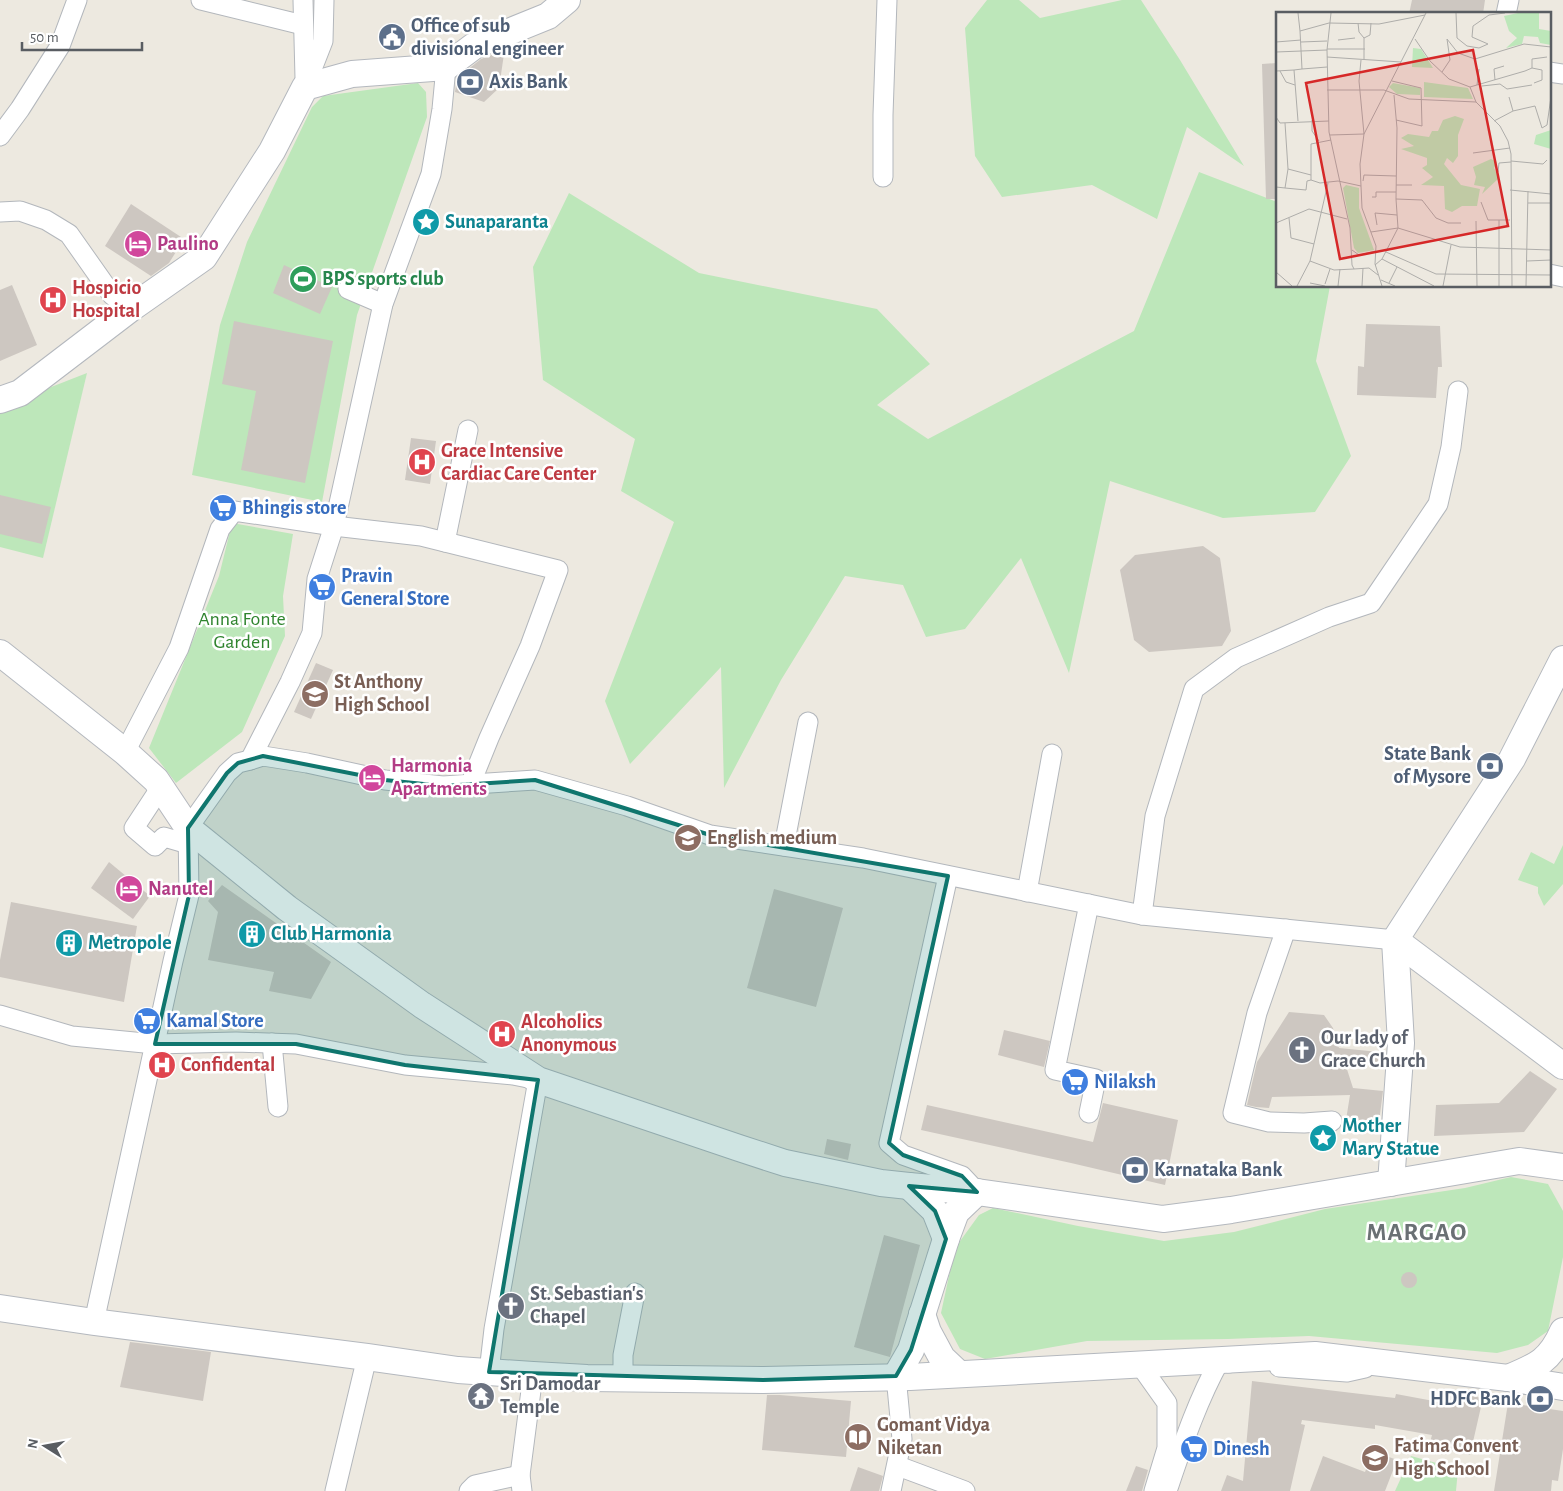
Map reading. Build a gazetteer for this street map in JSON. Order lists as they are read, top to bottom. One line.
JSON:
{"districts":["MARGAO"],"parks":["Anna Fonte Garden"],"places":{"public building":["Office of sub divisional engineer"],"bank":["Axis Bank","State Bank of Mysore","Karnataka Bank","HDFC Bank"],"place":["Sunaparanta","Mother Mary Statue"],"hotel":["Paulino","Harmonia Apartments","Nanutel"],"sports":["BPS sports club"],"hospital":["Hospicio Hospital","Grace Intensive Cardiac Care Center","Alcoholics Anonymous","Confidental"],"supermarket":["Bhingis store","Pravin General Store","Kamal Store","Nilaksh","Dinesh"],"school or university":["St Anthony High School","English medium","Fatima Convent High School"],"building":["Club Harmonia","Metropole"],"church":["Our lady of Grace Church","St. Sebastian's Chapel"],"temple":["Sri Damodar Temple"],"library":["Gomant Vidya Niketan"]},"scale_bar":"50 m","north":"left"}
